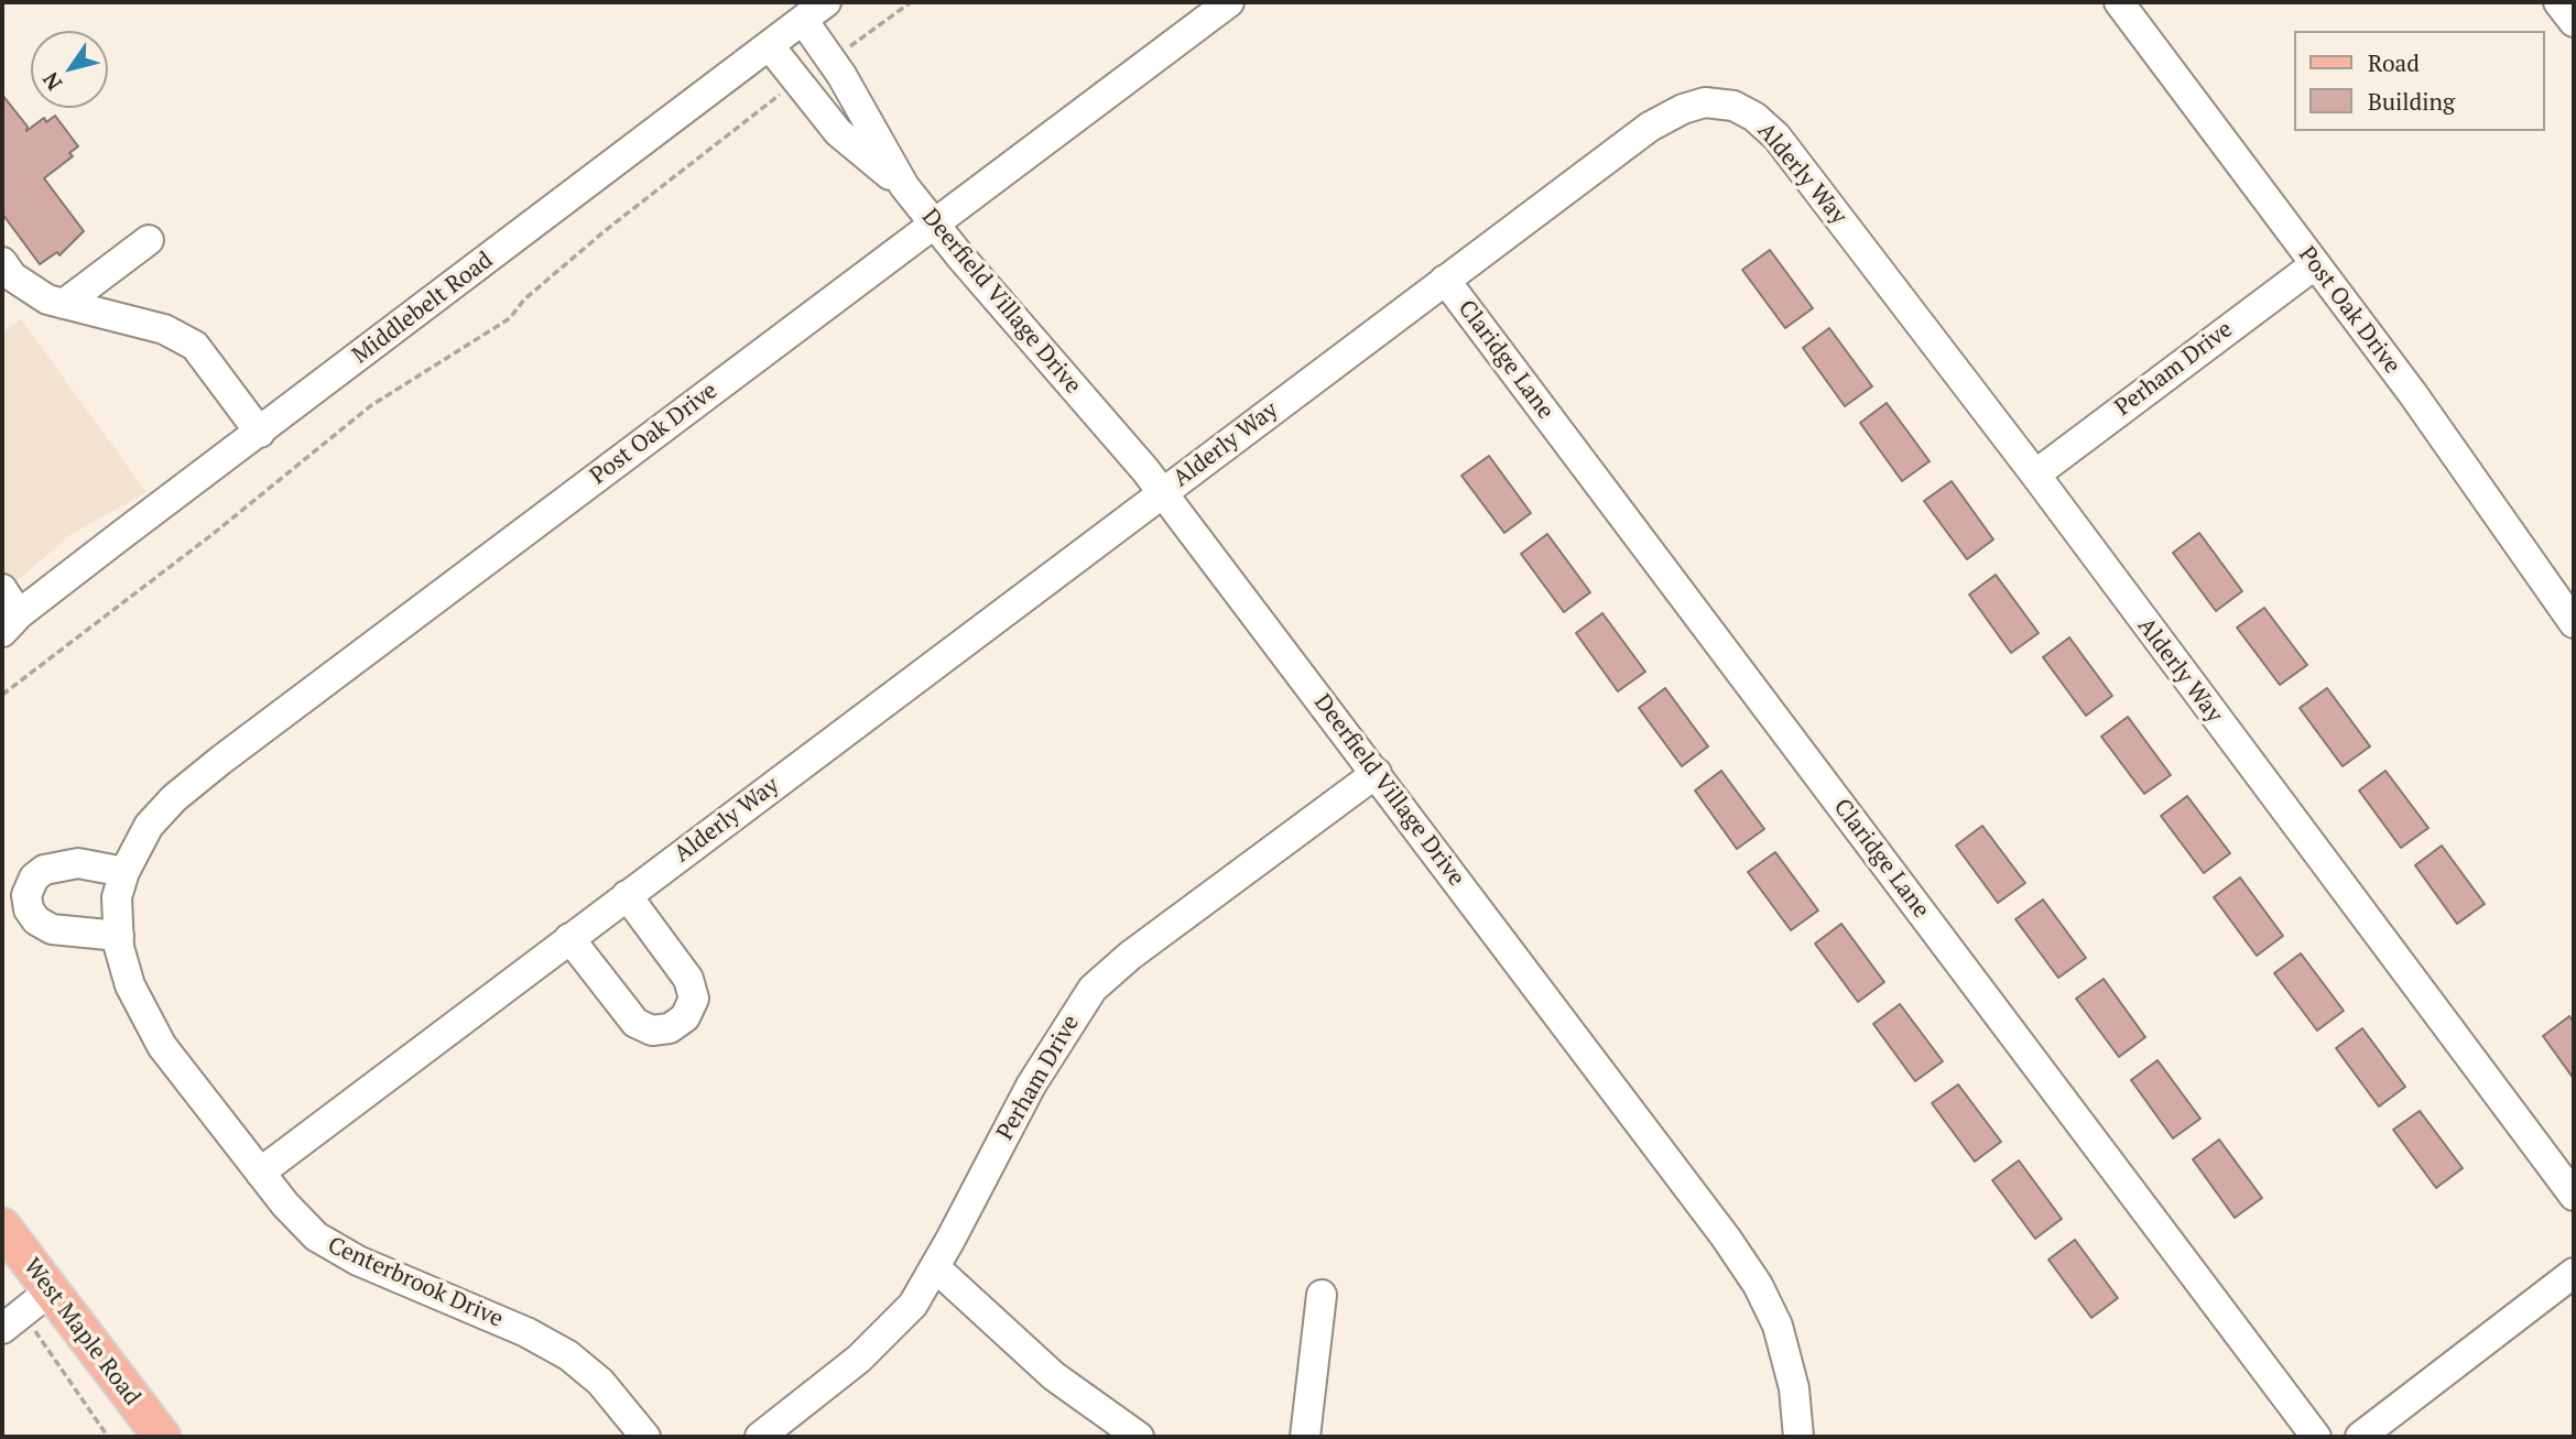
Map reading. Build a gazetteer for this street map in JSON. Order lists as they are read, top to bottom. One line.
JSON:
{"streets":{"main road":["West Maple Road"],"street":["Alderly Way","Deerfield Village Drive","Middlebelt Road","Post Oak Drive","Claridge Lane","Perham Drive","Centerbrook Drive"]},"crossings":[["Alderly Way","Deerfield Village Drive"],["Alderly Way","Claridge Lane"],["Alderly Way","Perham Drive"],["Alderly Way","Centerbrook Drive"],["Deerfield Village Drive","Middlebelt Road"],["Deerfield Village Drive","Post Oak Drive"],["Deerfield Village Drive","Perham Drive"],["Post Oak Drive","Perham Drive"],["Post Oak Drive","Centerbrook Drive"]],"legend":["Road","Building"],"north":"bottom left"}
